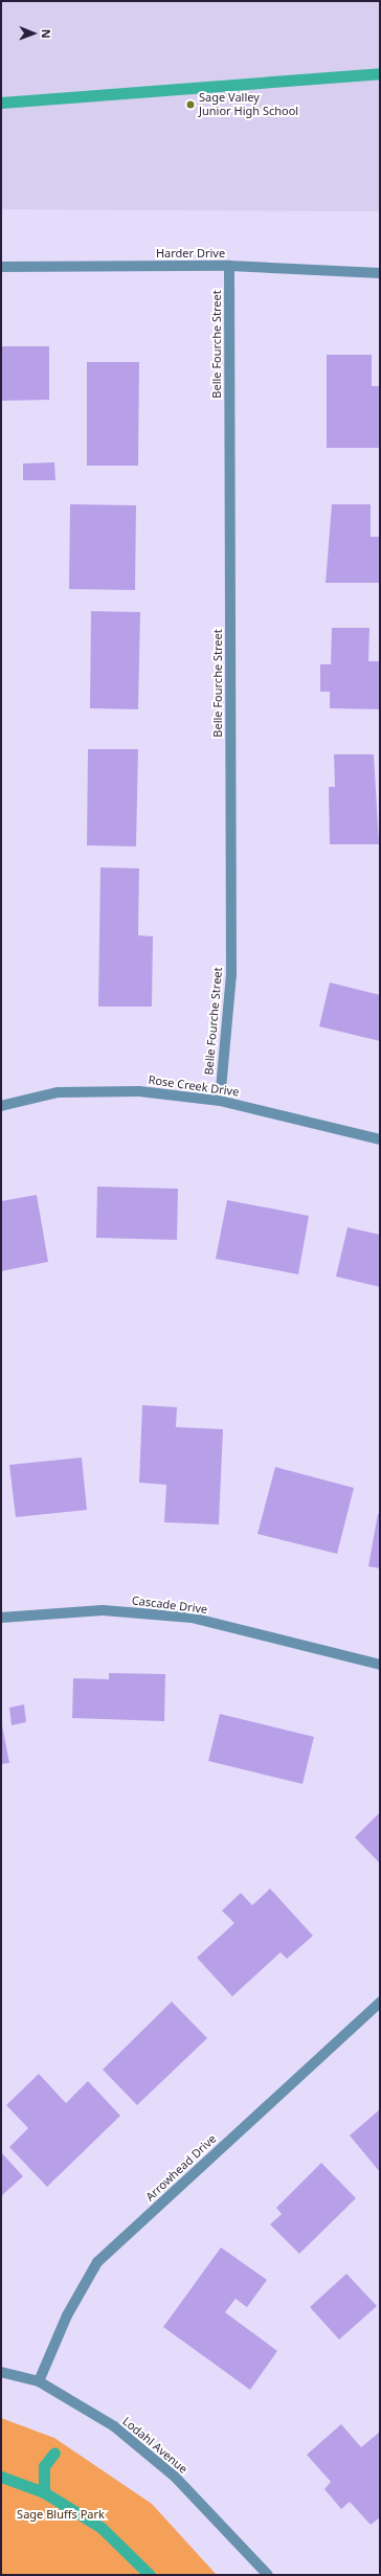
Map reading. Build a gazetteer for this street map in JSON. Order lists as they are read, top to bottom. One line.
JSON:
{"streets":{"street":["Harder Drive","Belle Fourche Street","Rose Creek Drive","Cascade Drive","Arrowhead Drive","Lodahl Avenue"]},"crossings":[["Harder Drive","Belle Fourche Street"],["Belle Fourche Street","Rose Creek Drive"],["Arrowhead Drive","Lodahl Avenue"]],"parks":["Sage Bluffs Park"],"places":["Sage Valley Junior High School"],"north":"right"}
